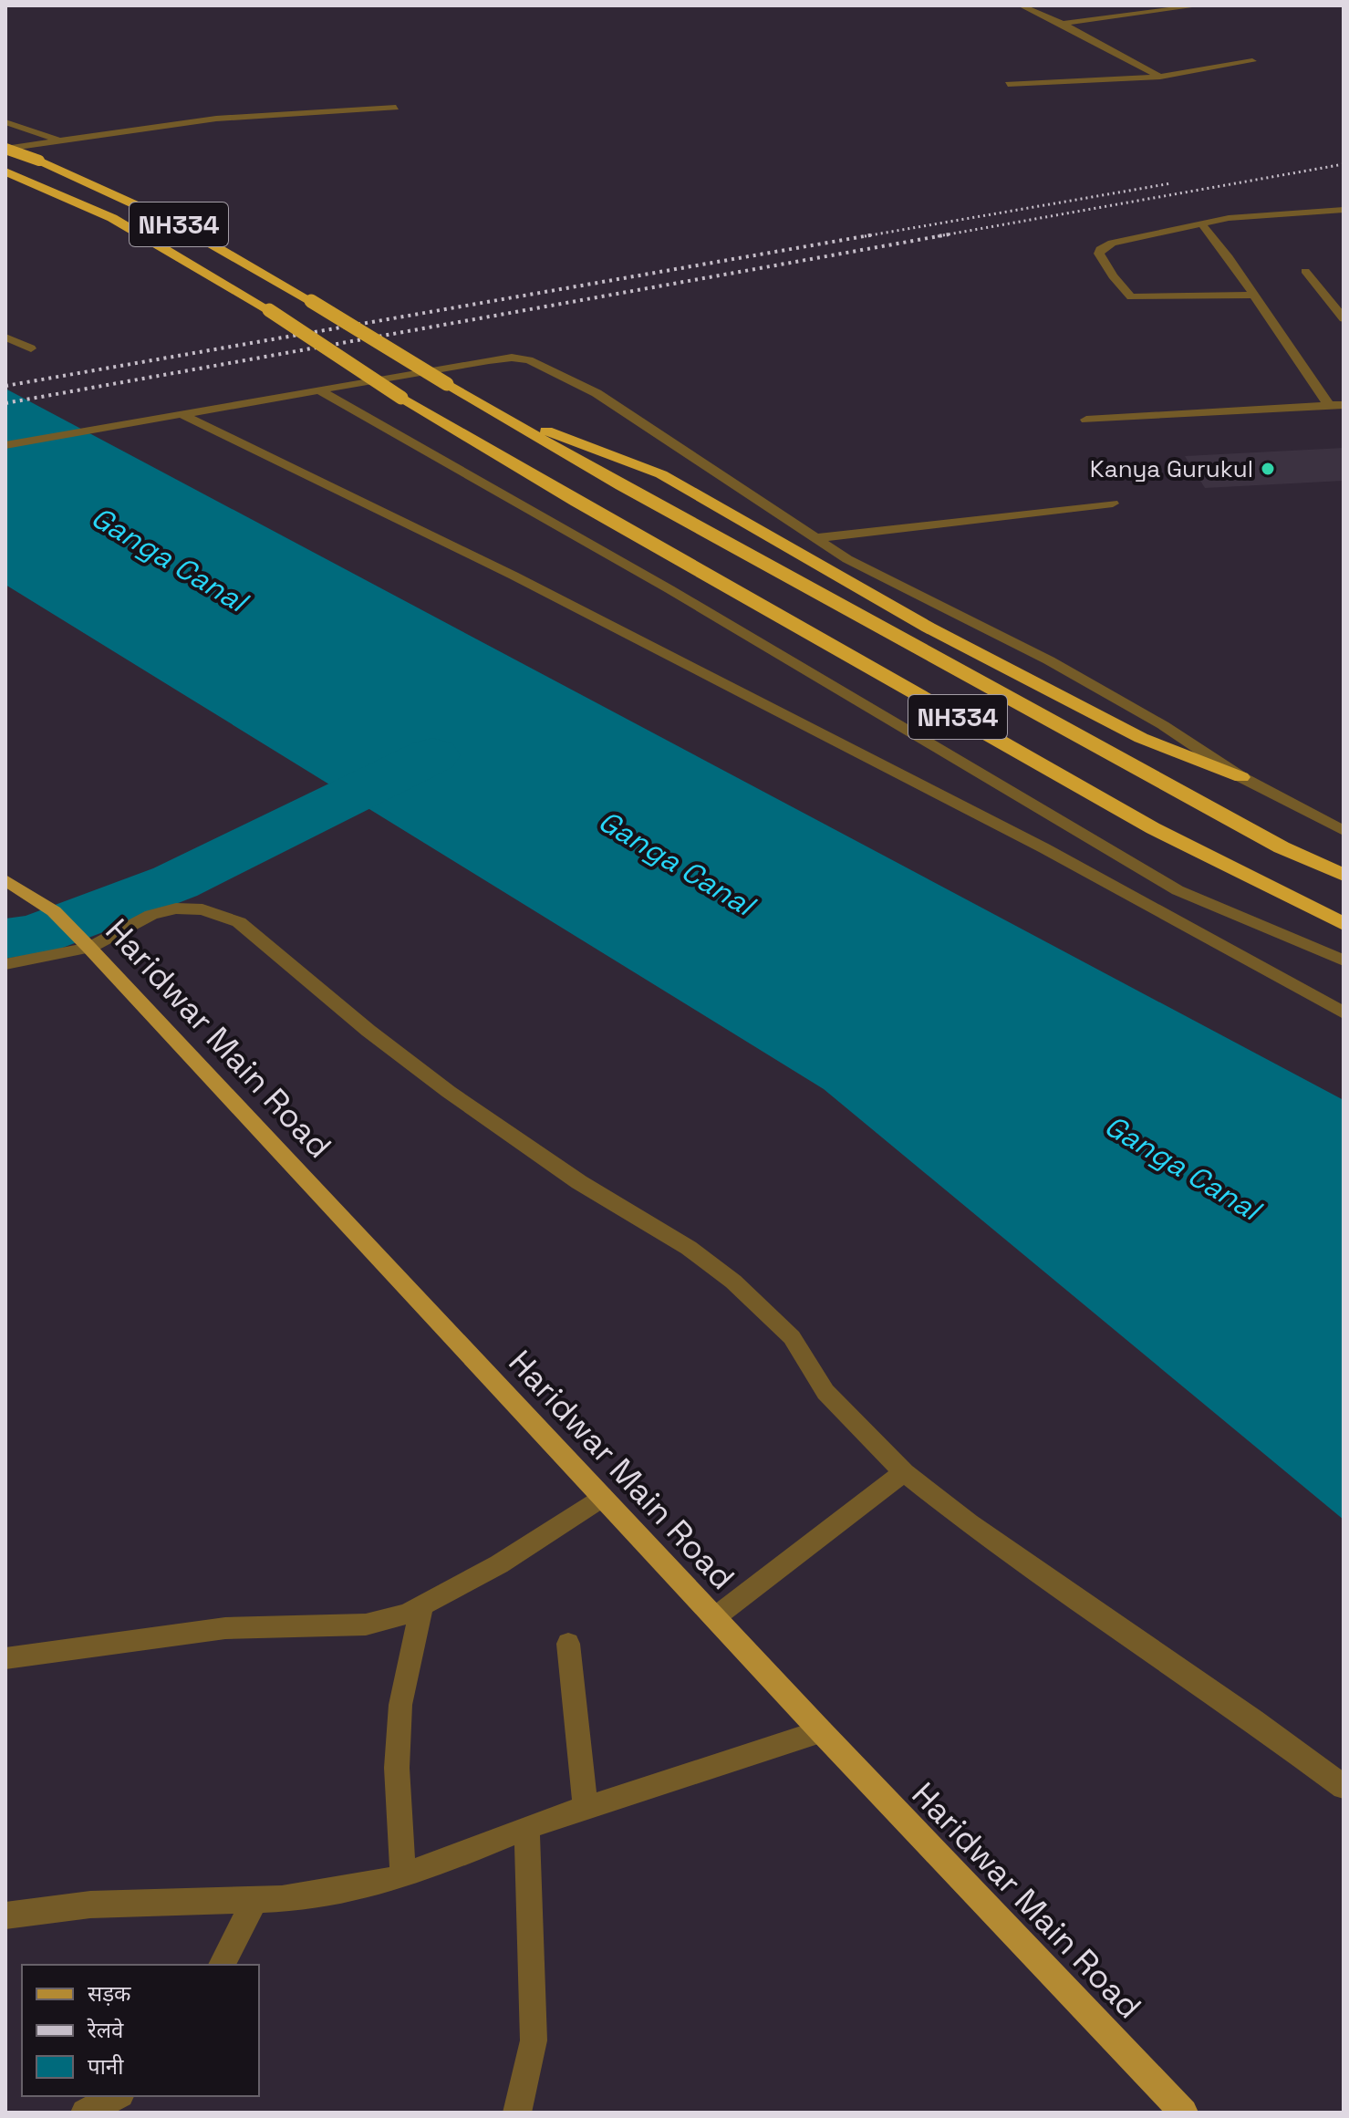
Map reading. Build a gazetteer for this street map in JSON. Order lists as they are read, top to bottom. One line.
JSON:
{"streets":{"highway":["NH334"],"main road":["Haridwar Main Road"]},"water":["Ganga Canal"],"places":["Kanya Gurukul"],"legend":["सड़क","रेलवे","पानी"]}
